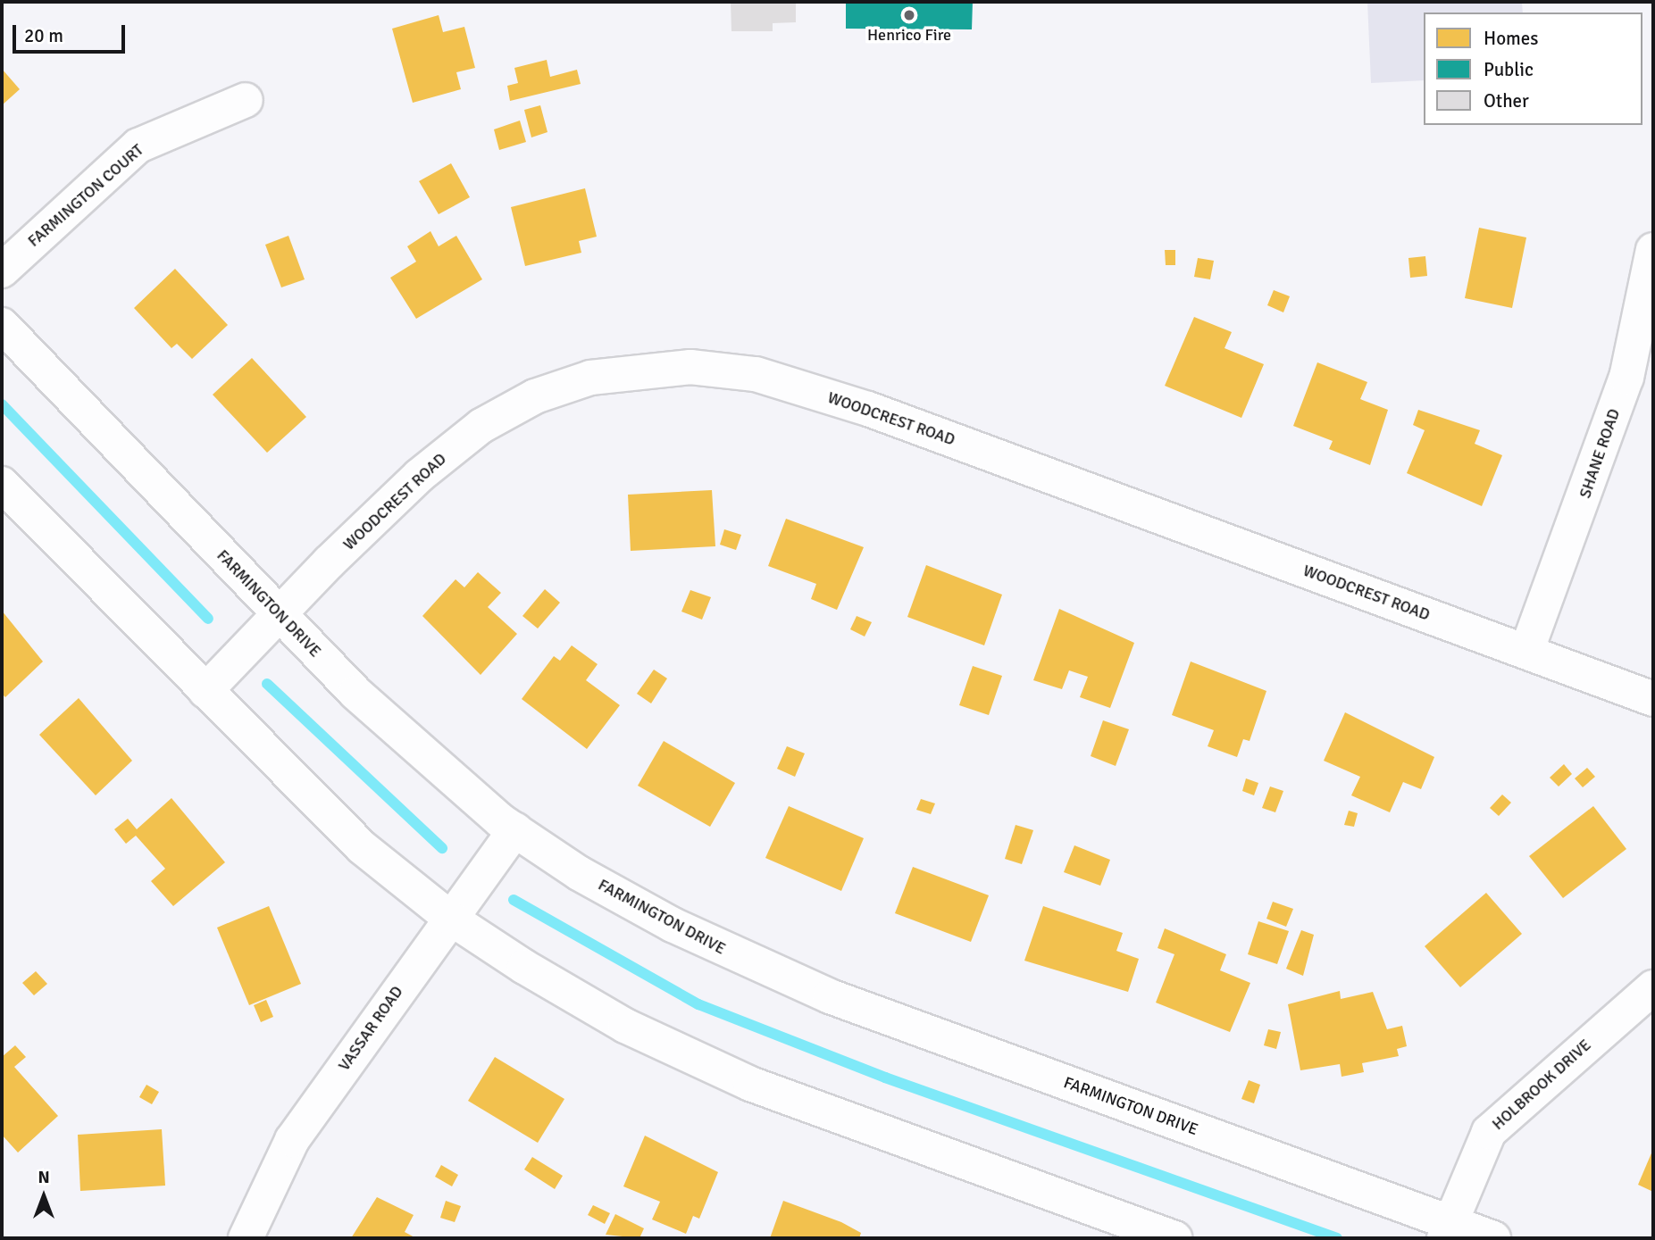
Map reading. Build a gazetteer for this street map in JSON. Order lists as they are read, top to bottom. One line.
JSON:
{"streets":{"street":["FARMINGTON COURT","WOODCREST ROAD","SHANE ROAD","FARMINGTON DRIVE","VASSAR ROAD","HOLBROOK DRIVE"]},"crossings":[["WOODCREST ROAD","SHANE ROAD"],["WOODCREST ROAD","FARMINGTON DRIVE"],["FARMINGTON DRIVE","VASSAR ROAD"],["FARMINGTON DRIVE","HOLBROOK DRIVE"]],"places":["Henrico Fire"],"legend":["Homes","Public","Other"],"scale_bar":"20 m","north":"top"}
